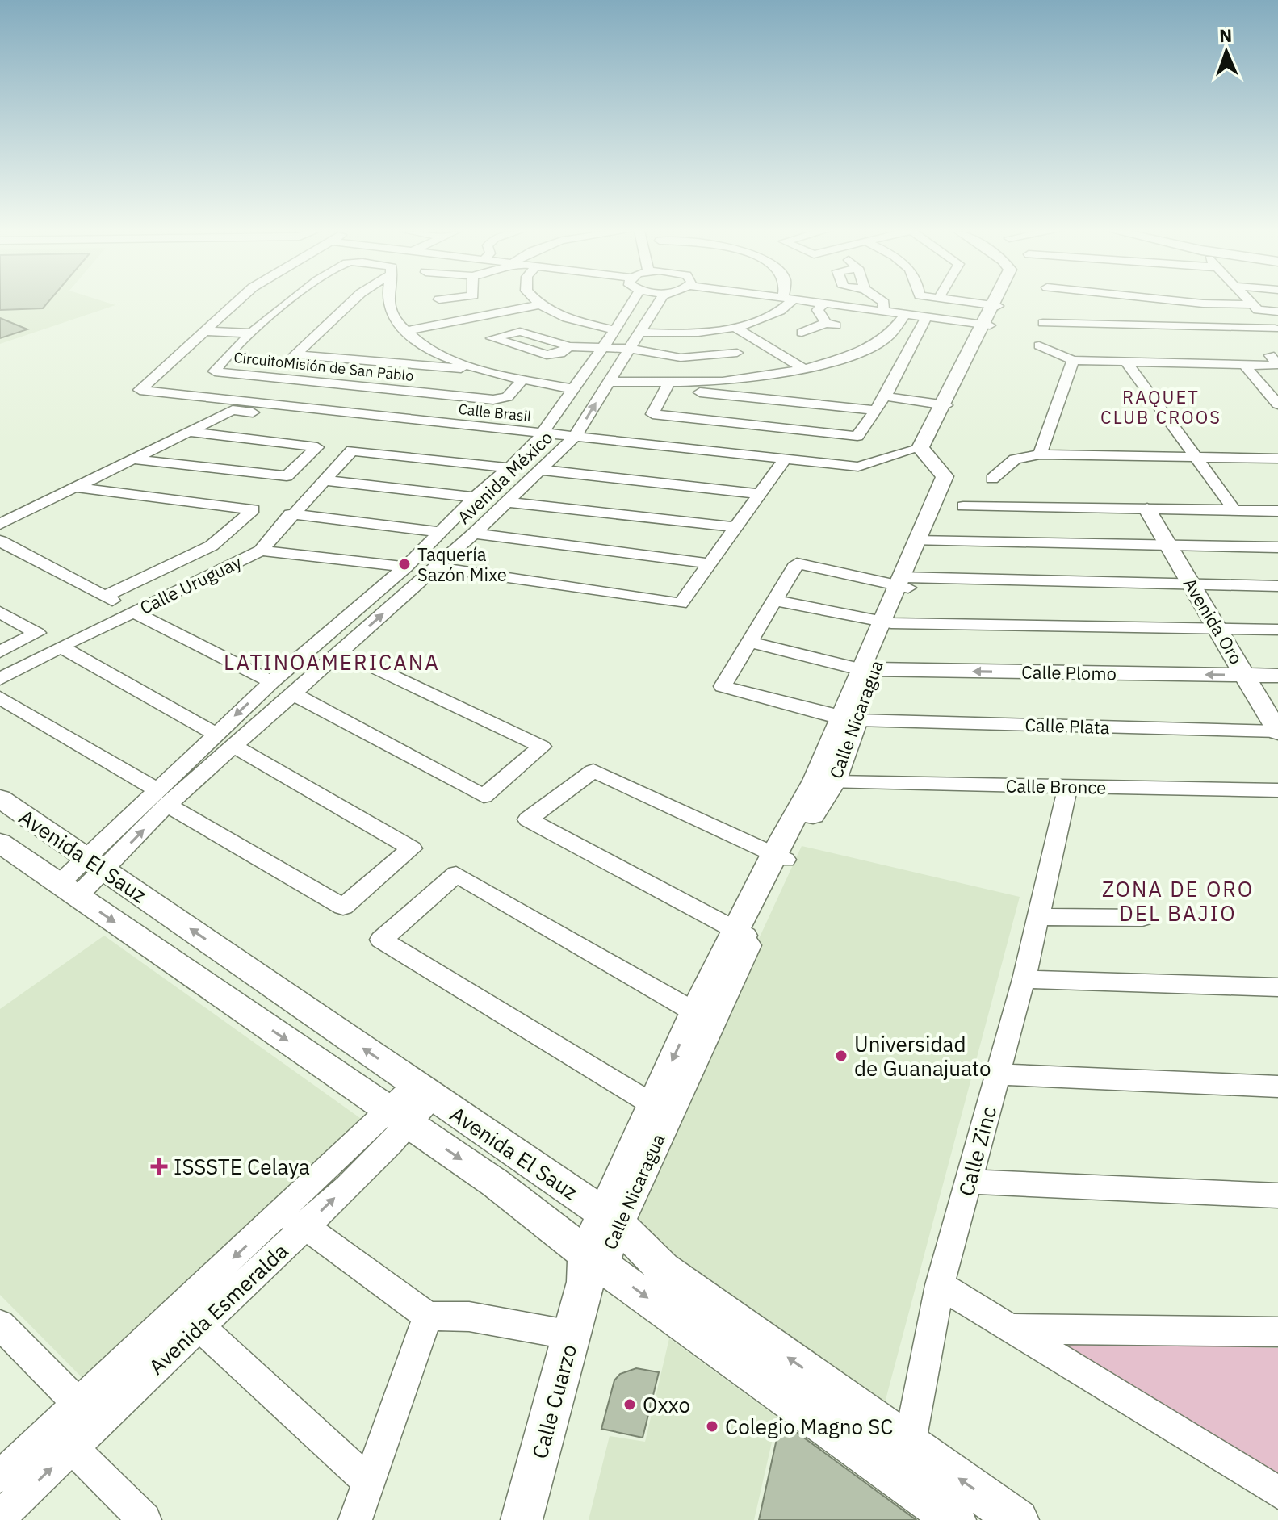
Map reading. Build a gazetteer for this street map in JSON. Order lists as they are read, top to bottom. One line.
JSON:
{"streets":{"main road":["Avenida Oro","Calle Plomo","Calle Nicaragua","Avenida El Sauz","Calle Cuarzo"],"street":["CircuitoMisión de San Pablo","Calle Brasil","Avenida México","Calle Uruguay","Calle Plata","Calle Bronce","Calle Zinc","Avenida Esmeralda"]},"crossings":[["Calle Brasil","Avenida México"],["Avenida México","Calle Uruguay"],["Avenida México","Avenida El Sauz"],["Avenida Oro","Calle Plomo"],["Avenida Oro","Calle Plata"],["Calle Plomo","Calle Nicaragua"],["Calle Nicaragua","Calle Plata"],["Calle Nicaragua","Calle Bronce"],["Calle Nicaragua","Avenida El Sauz"],["Calle Nicaragua","Calle Cuarzo"],["Calle Bronce","Calle Zinc"],["Avenida El Sauz","Calle Zinc"],["Avenida El Sauz","Avenida Esmeralda"],["Avenida El Sauz","Calle Cuarzo"]],"one_way":["Calle Plomo"],"districts":["RAQUET CLUB CROOS","LATINOAMERICANA","ZONA DE ORO DEL BAJIO"],"places":{"other":["Taquería Sazón Mixe","Universidad de Guanajuato","Oxxo","Colegio Magno SC"],"health":["ISSSTE Celaya"]},"north":"top"}
